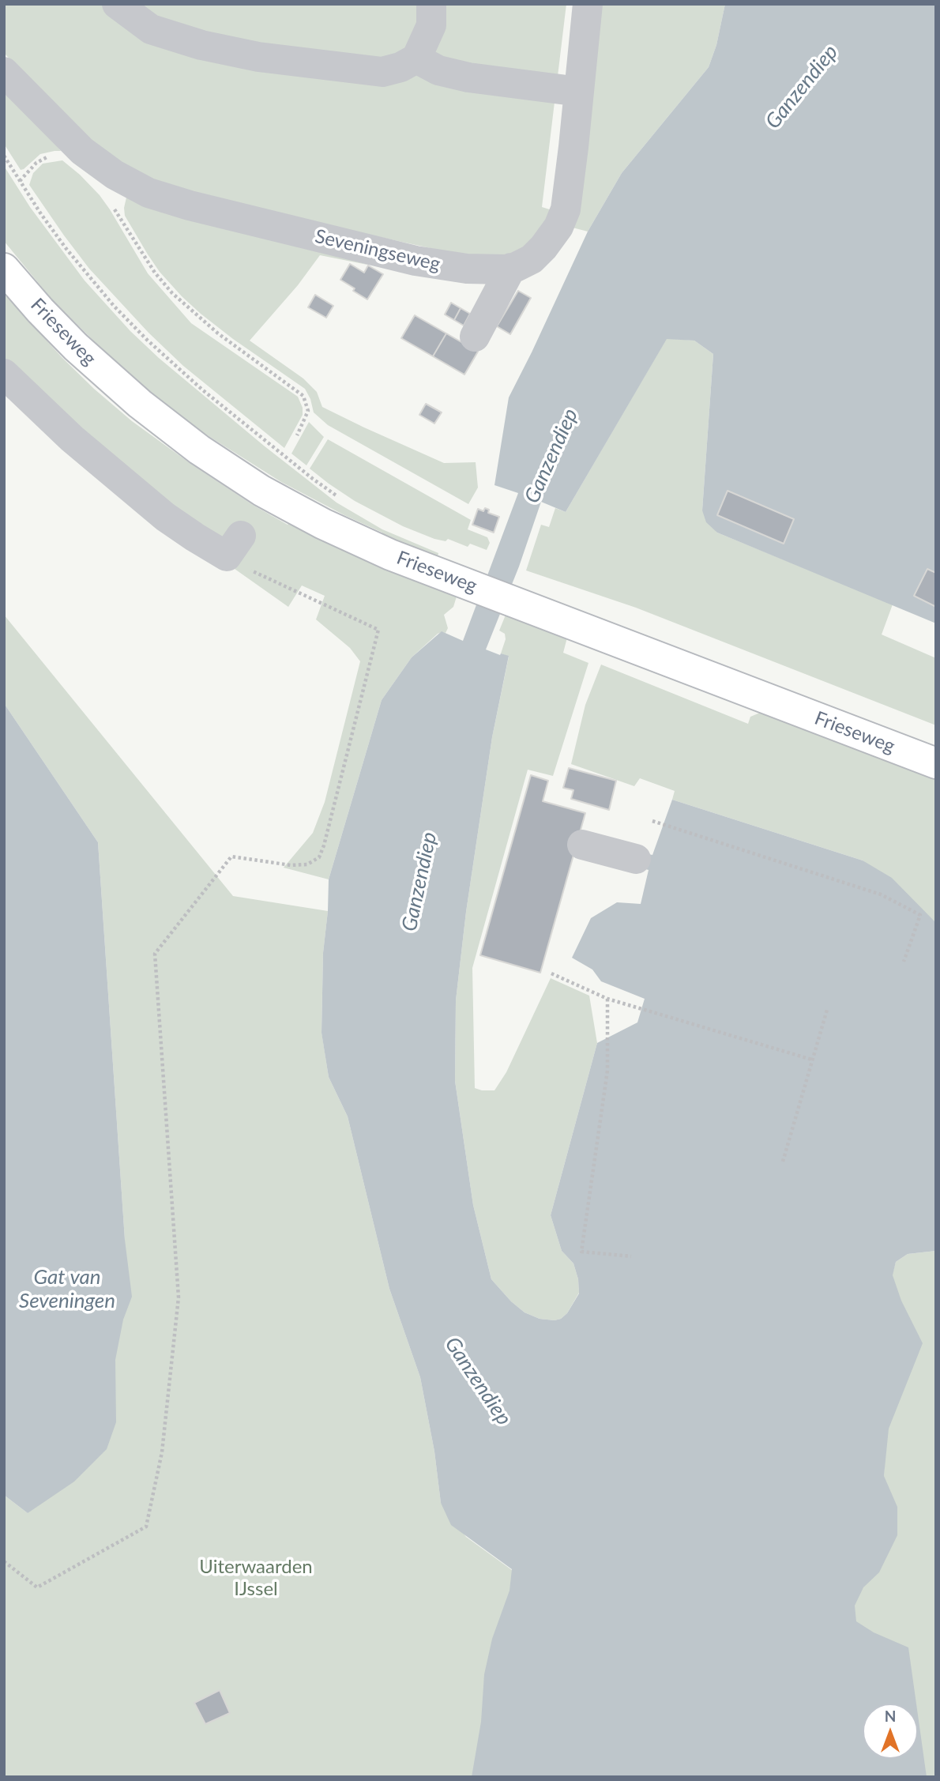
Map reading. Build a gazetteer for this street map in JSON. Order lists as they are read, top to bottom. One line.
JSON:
{"streets":{"main road":["Frieseweg"],"street":["Seveningseweg"]},"water":["Ganzendiep","Gat van Seveningen"],"parks":["Uiterwaarden IJssel"],"north":"top"}
